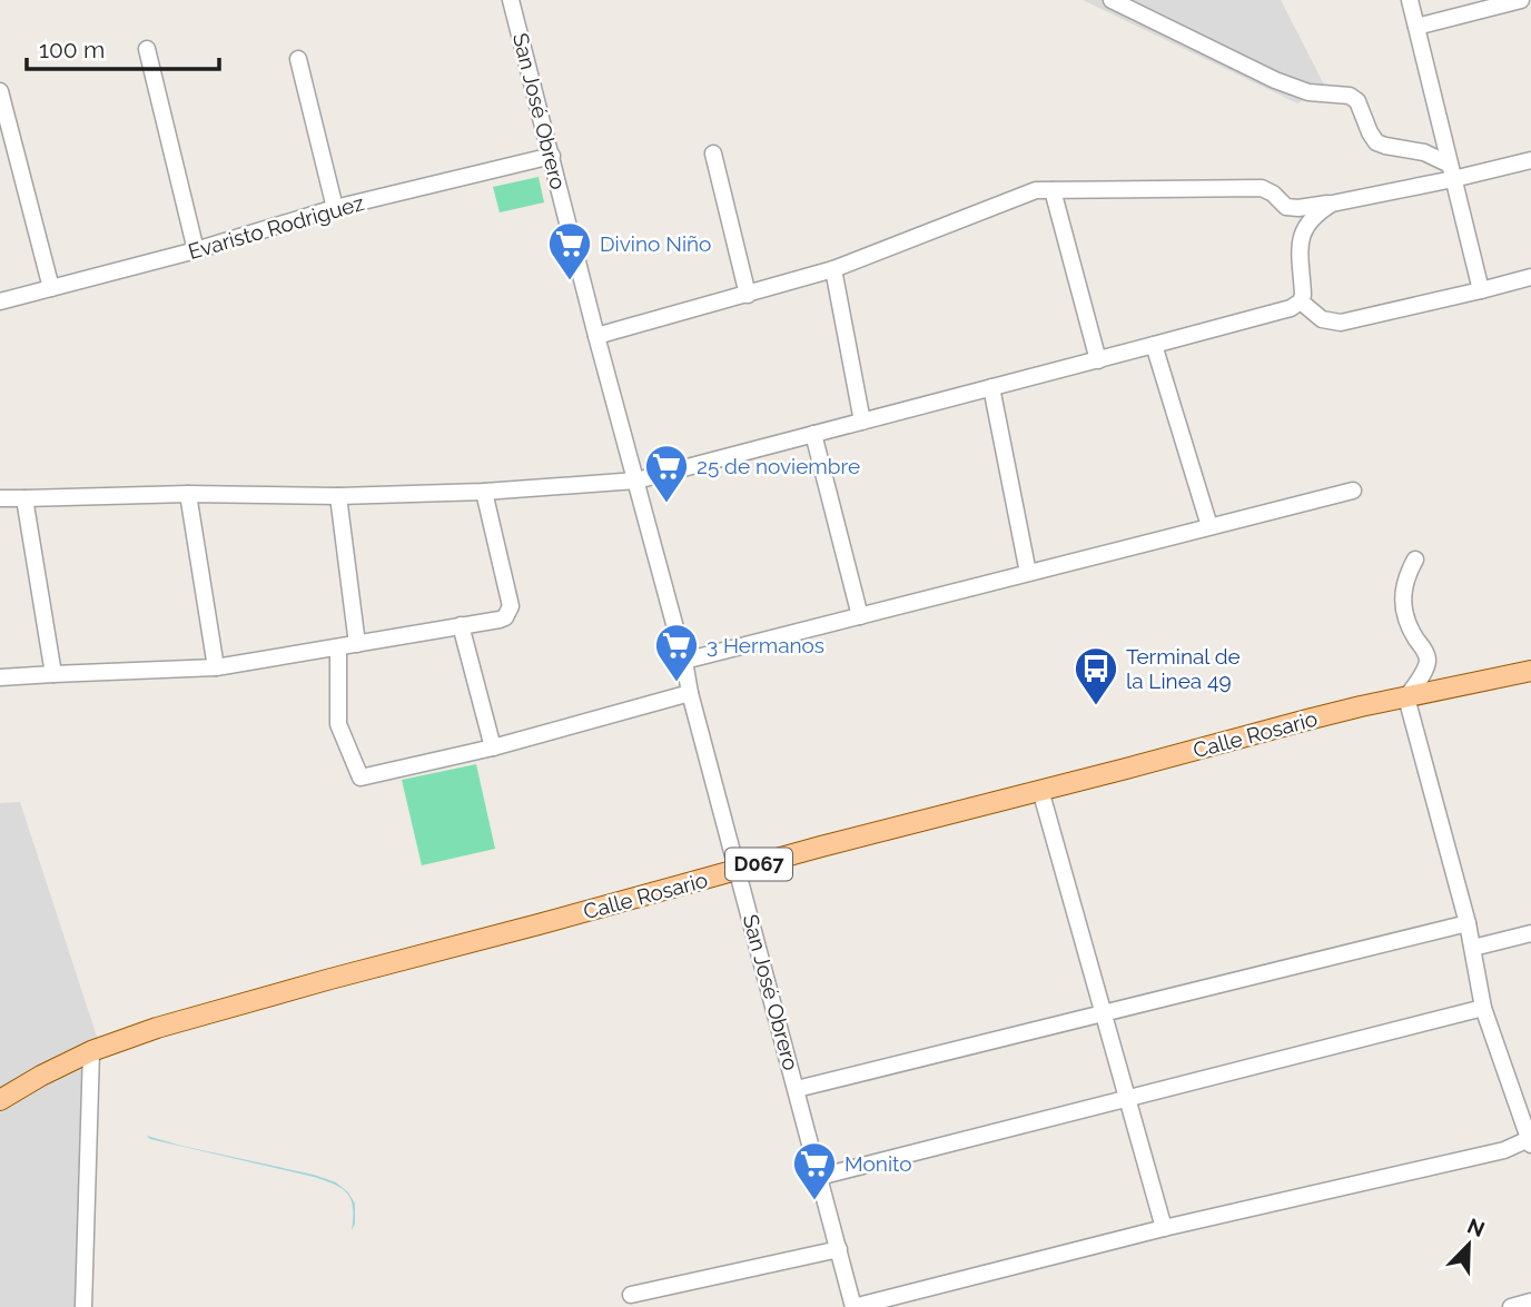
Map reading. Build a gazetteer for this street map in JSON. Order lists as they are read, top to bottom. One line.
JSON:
{"streets":{"main road":["Calle Rosario","D067"],"street":["San José Obrero","Evaristo Rodriguez"]},"crossings":[["San José Obrero","Evaristo Rodriguez"],["San José Obrero","Calle Rosario"]],"places":{"supermarket":["Divino Niño","25 de noviembre","3 Hermanos","Monito"],"bus stop":["Terminal de la Linea 49"]},"scale_bar":"100 m","north":"top right"}
